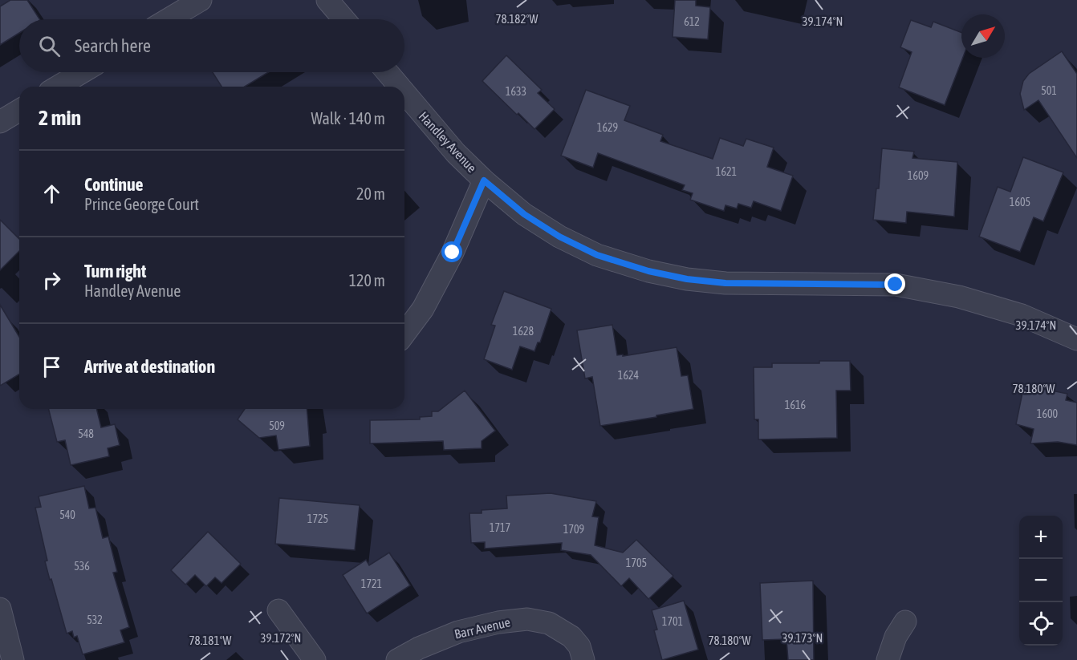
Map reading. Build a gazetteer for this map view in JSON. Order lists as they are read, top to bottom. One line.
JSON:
{"streets":{"street":["Handley Avenue","Barr Avenue"]},"house_numbers":["612","501","1633","1629","1621","1609","1605","1628","1624","1616","1600","509","548","540","1725","1717","1709","1705","536","1721","532","1701"],"north":"top right","page":{"search":"Search here","heading":["2 min","Walk · 140 m"],"list":[["Continue","Prince George Court","20 m"],["Turn right","Handley Avenue","120 m"],"Arrive at destination"],"map_buttons":["+","−"]},"coordinates":["78.182°W","39.174°N","78.180°W","39.172°N","39.173°N","78.181°W"]}
